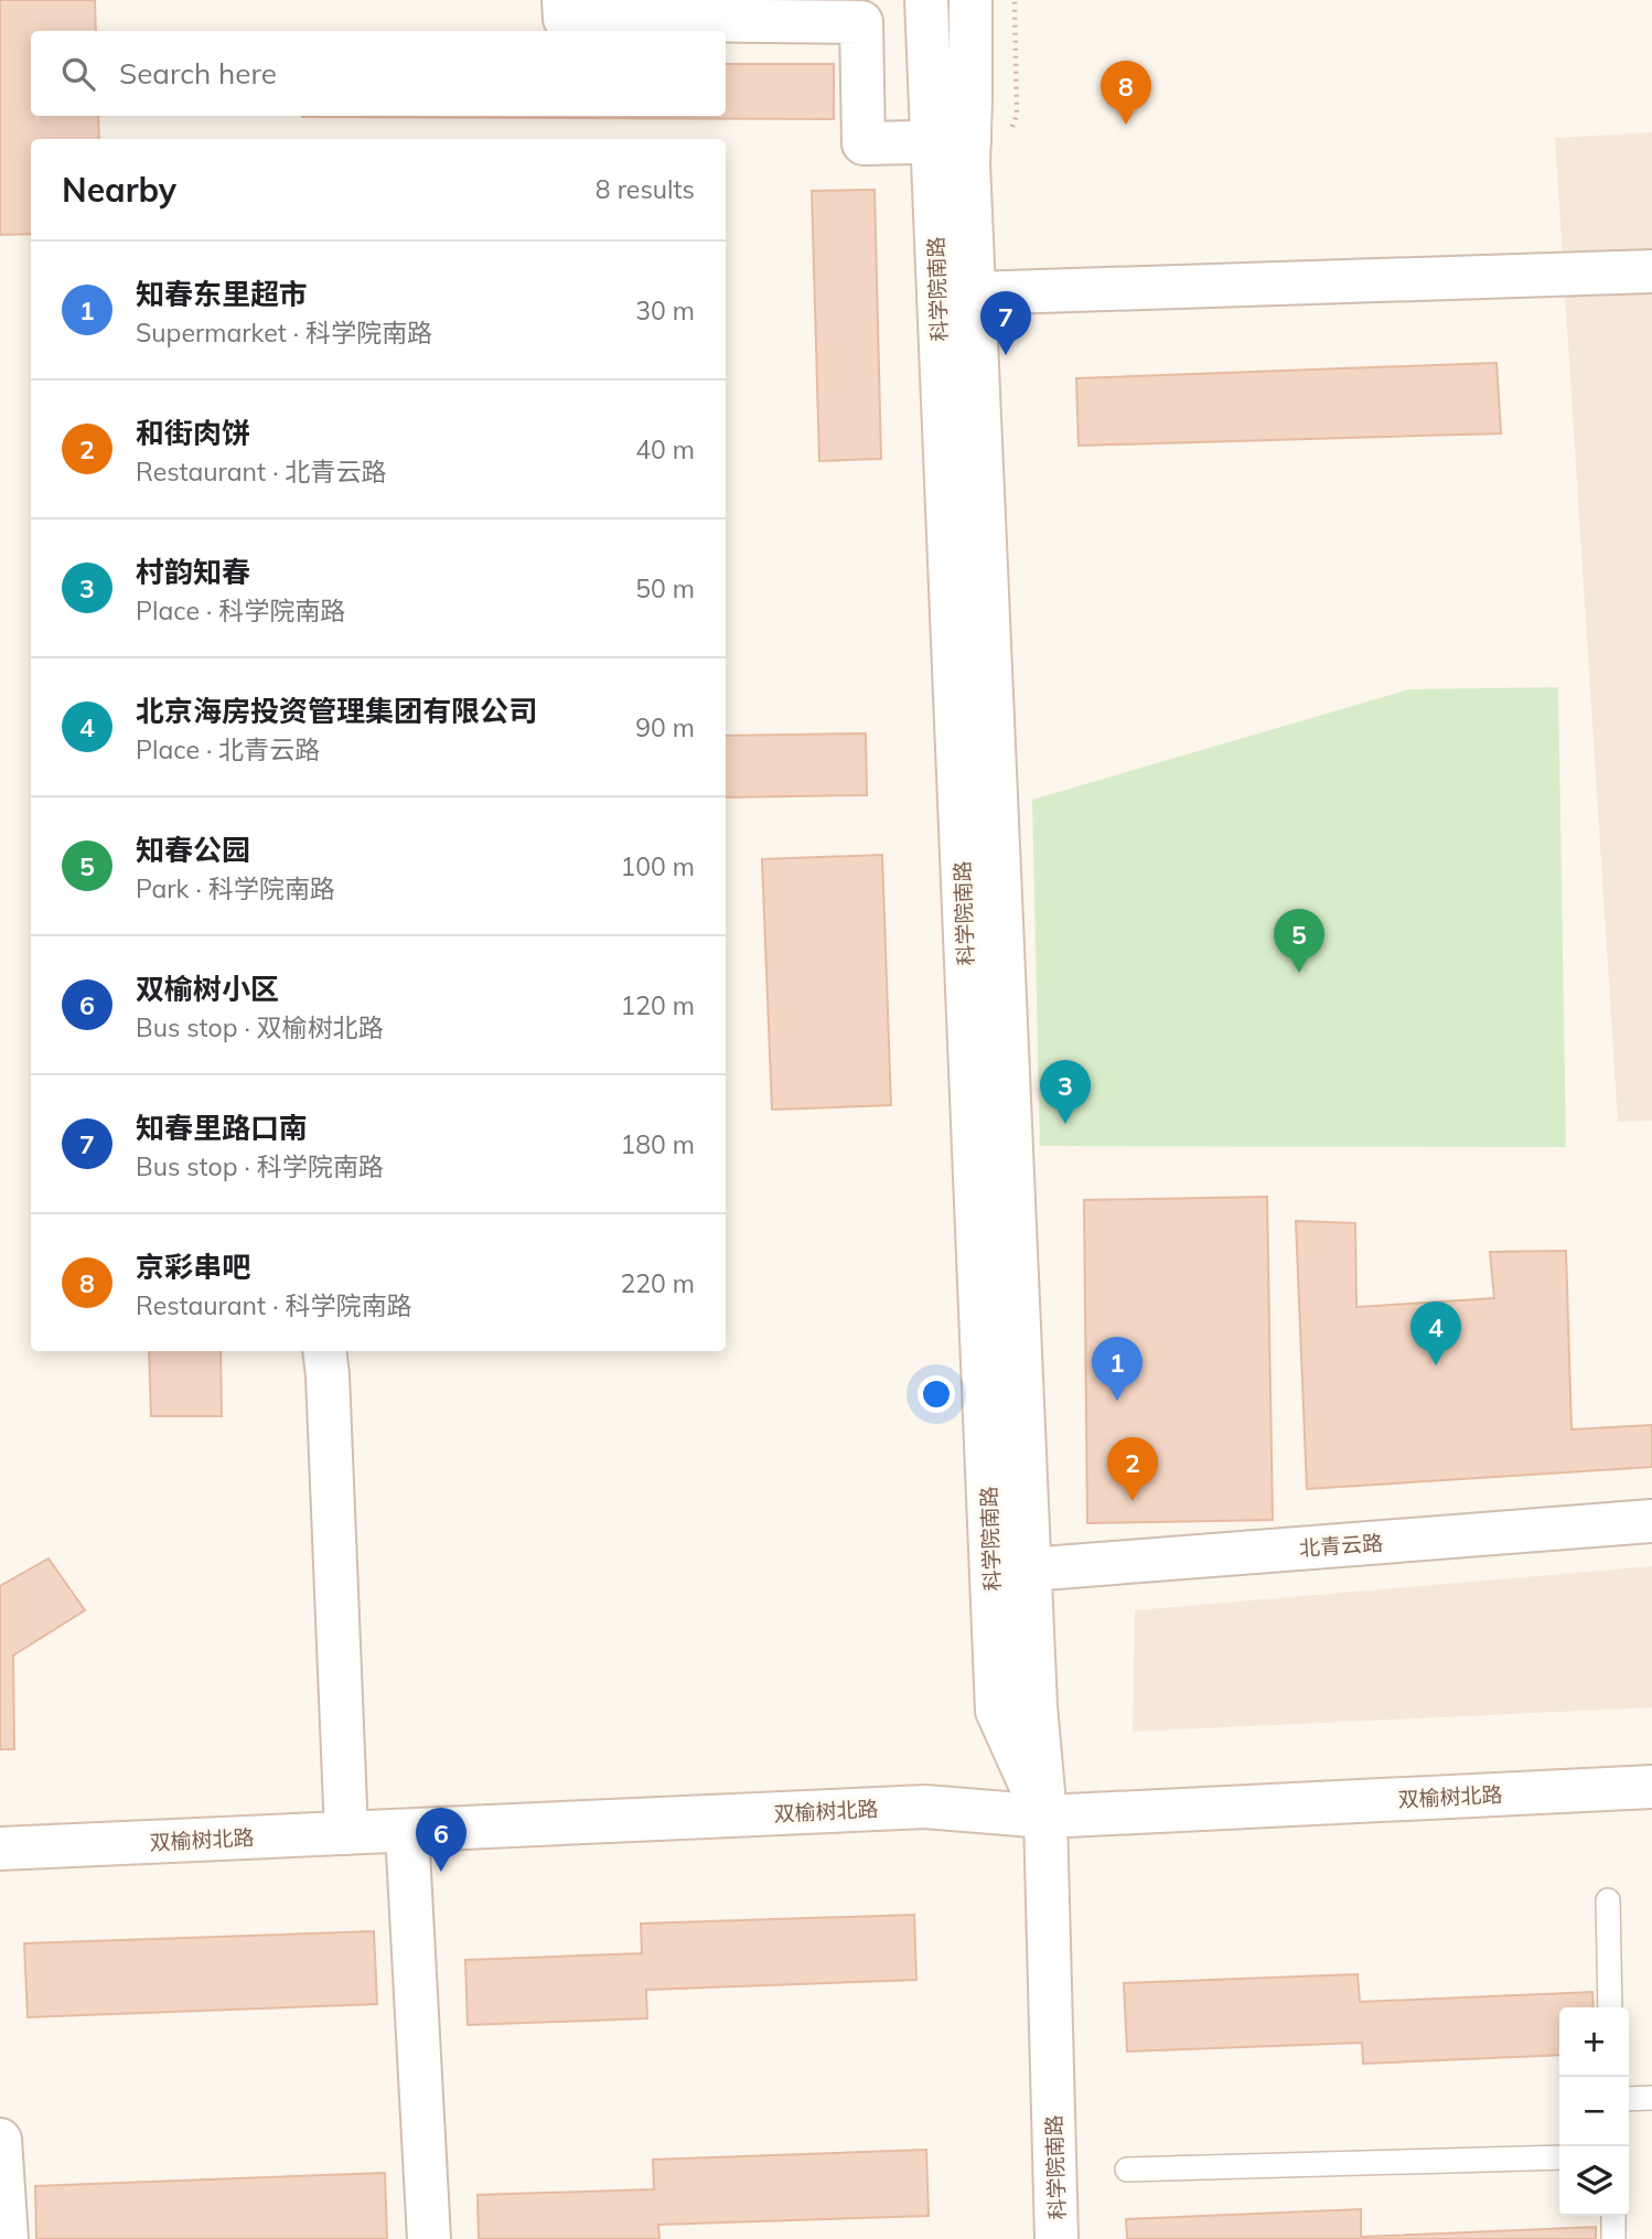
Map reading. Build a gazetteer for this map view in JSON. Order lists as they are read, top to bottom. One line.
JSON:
{"streets":{"street":["科学院南路","北青云路","双榆树北路"]},"crossings":[["科学院南路","北青云路"],["科学院南路","双榆树北路"]],"page":{"search":"Search here","pins":["8","7","5","3","4","1","2","6"],"heading":["Nearby","8 results"],"list":[{"mark":"1","name":"知春东里超市","note":"Supermarket · 科学院南路","value":"30 m"},{"mark":"2","name":"和街肉饼","note":"Restaurant · 北青云路","value":"40 m"},{"mark":"3","name":"村韵知春","note":"Place · 科学院南路","value":"50 m"},{"mark":"4","name":"北京海房投资管理集团有限公司","note":"Place · 北青云路","value":"90 m"},{"mark":"5","name":"知春公园","note":"Park · 科学院南路","value":"100 m"},{"mark":"6","name":"双榆树小区","note":"Bus stop · 双榆树北路","value":"120 m"},{"mark":"7","name":"知春里路口南","note":"Bus stop · 科学院南路","value":"180 m"},{"mark":"8","name":"京彩串吧","note":"Restaurant · 科学院南路","value":"220 m"}],"map_buttons":["+","−"]}}
